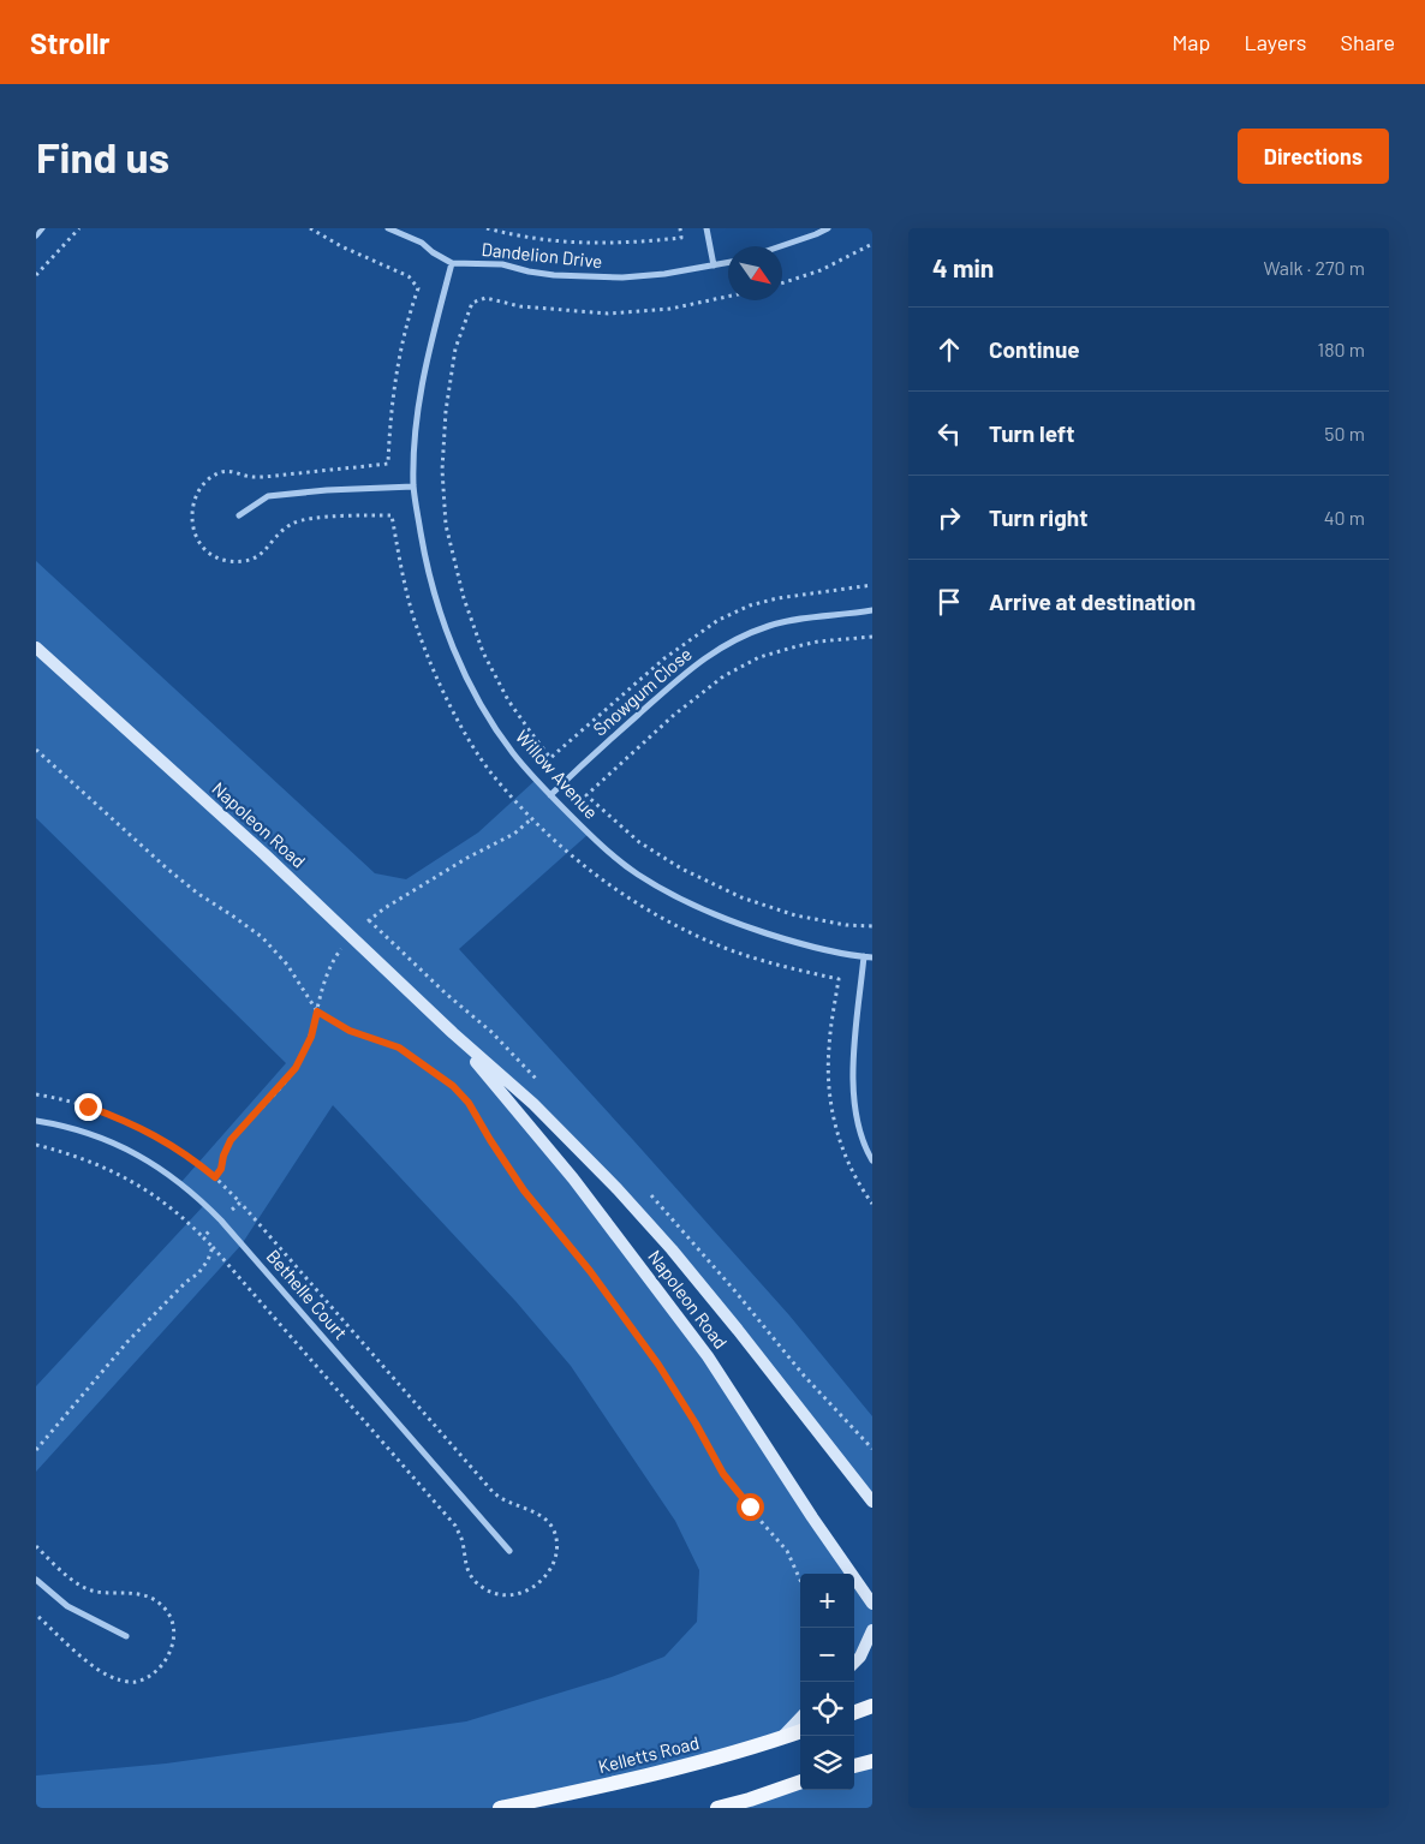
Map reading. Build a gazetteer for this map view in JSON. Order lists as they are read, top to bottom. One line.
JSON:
{"streets":{"main road":["Napoleon Road","Kelletts Road"],"street":["Dandelion Drive","Snowgum Close","Willow Avenue","Bethelle Court"]},"crossings":[["Dandelion Drive","Willow Avenue"],["Snowgum Close","Willow Avenue"]],"north":"bottom right","page":{"header":"Strollr","nav":["Map","Layers","Share"],"buttons":"Directions","title":"Find us","heading":["4 min","Walk · 270 m"],"list":[["Continue","180 m"],["Turn left","50 m"],["Turn right","40 m"],"Arrive at destination"],"map_buttons":["+","−"]}}
